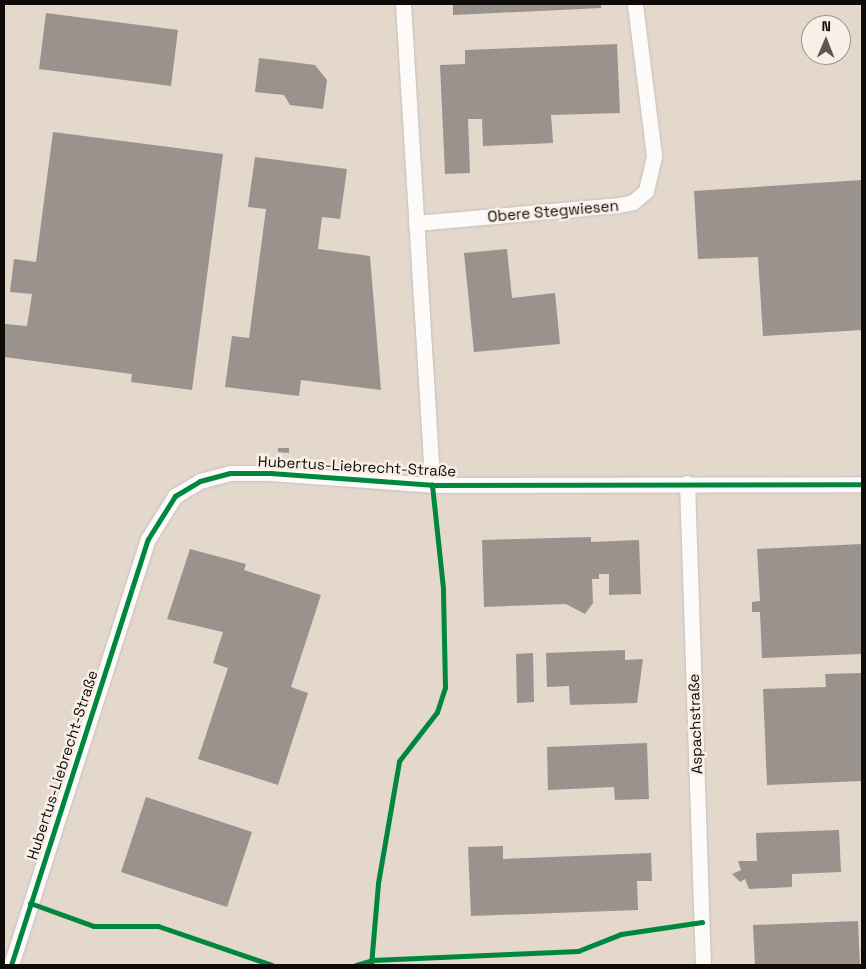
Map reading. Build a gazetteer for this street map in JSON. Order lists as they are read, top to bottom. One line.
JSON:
{"streets":{"street":["Obere Stegwiesen","Hubertus-Liebrecht-Straße","Aspachstraße"]},"crossings":[["Hubertus-Liebrecht-Straße","Aspachstraße"]],"north":"top"}
